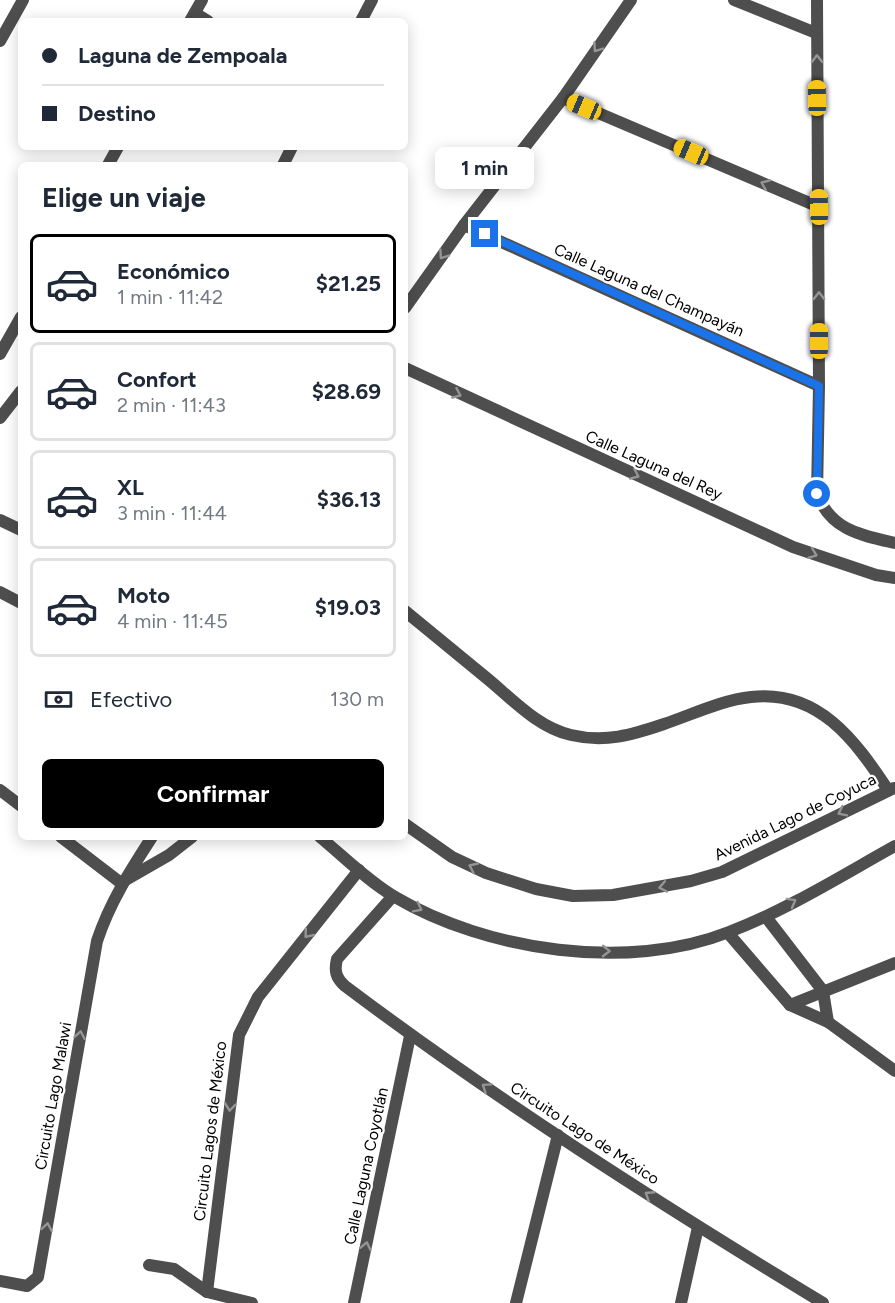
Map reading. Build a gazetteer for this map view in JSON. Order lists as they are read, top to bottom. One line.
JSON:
{"streets":{"street":["Calle Laguna del Champayán","Calle Laguna del Rey","Avenida Lago de Coyuca","Circuito Lago Malawi","Circuito Lagos de México","Circuito Lago de México","Calle Laguna Coyotlán"]},"crossings":[["Circuito Lago de México","Calle Laguna Coyotlán"]],"one_way":["Calle Laguna del Rey","Circuito Lago Malawi","Circuito Lagos de México","Circuito Lago de México","Calle Laguna Coyotlán"],"page":{"banner":["Laguna de Zempoala","Destino"],"bubble":"1 min","heading":"Elige un viaje","list":[{"name":"Económico","note":"1 min · 11:42","value":"$21.25"},{"name":"Confort","note":"2 min · 11:43","value":"$28.69"},{"name":"XL","note":"3 min · 11:44","value":"$36.13"},{"name":"Moto","note":"4 min · 11:45","value":"$19.03"}],"pay":["Efectivo","130 m"],"buttons":"Confirmar"}}
